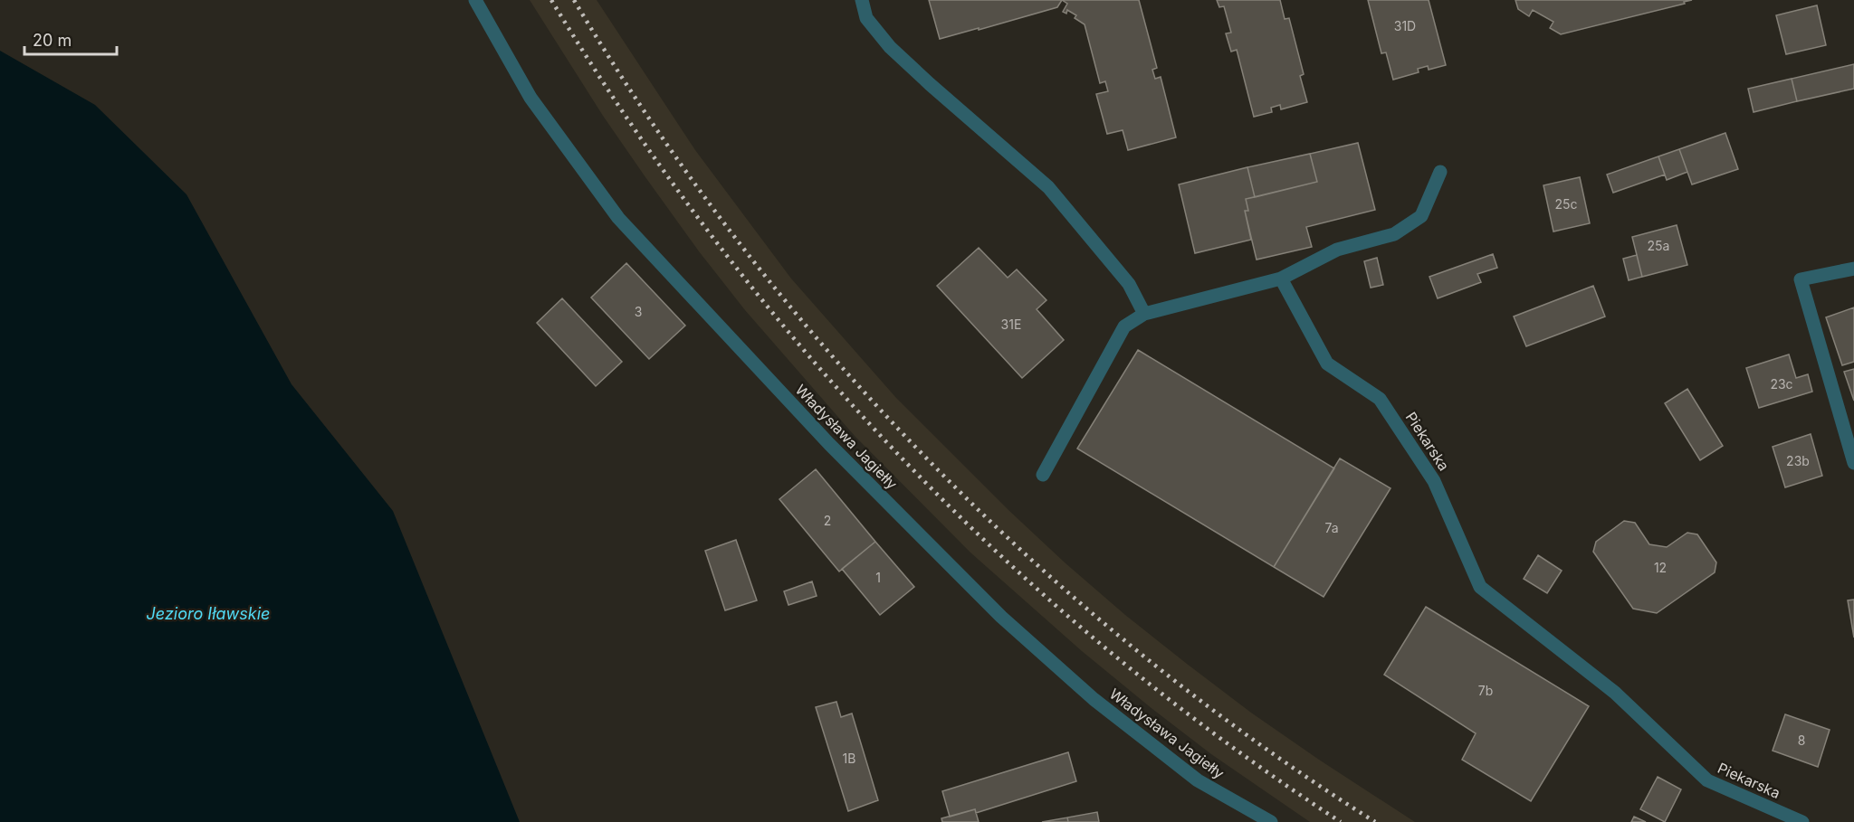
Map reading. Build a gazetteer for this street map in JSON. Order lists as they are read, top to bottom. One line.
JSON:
{"streets":{"street":["Władysława Jagiełły","Piekarska"]},"water":["Jezioro Iławskie"],"house_numbers":["31D","25c","25a","3","31E","23c","23b","2","7a","12","1","7b","8","1B"],"scale_bar":"20 m"}
